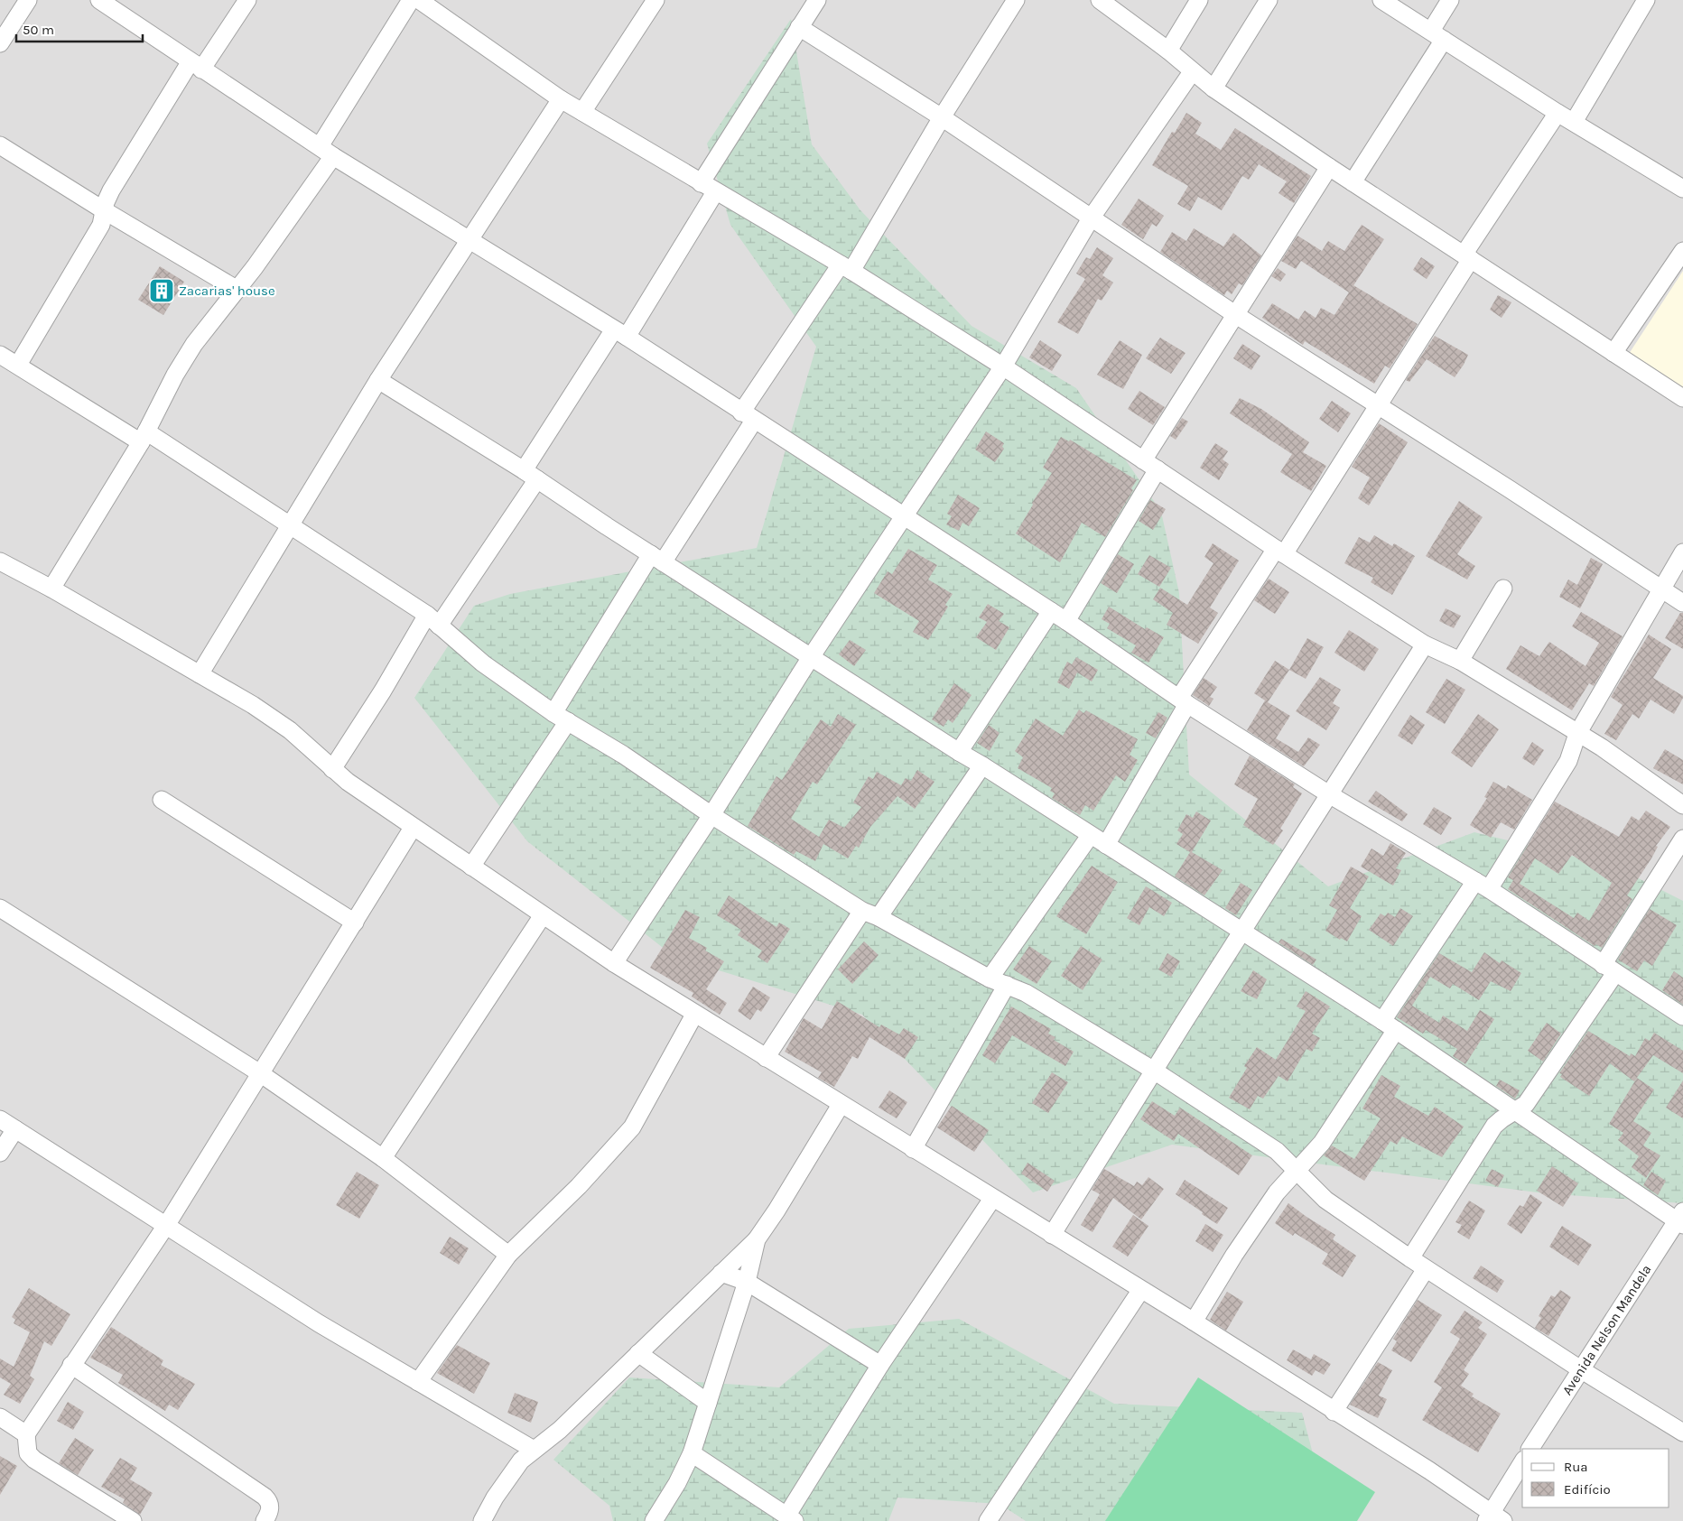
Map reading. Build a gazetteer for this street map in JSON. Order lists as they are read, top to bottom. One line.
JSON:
{"streets":{"street":["Avenida Nelson Mandela"]},"places":{"building":["Zacarias' house"]},"legend":["Rua","Edifício"],"scale_bar":"50 m"}
